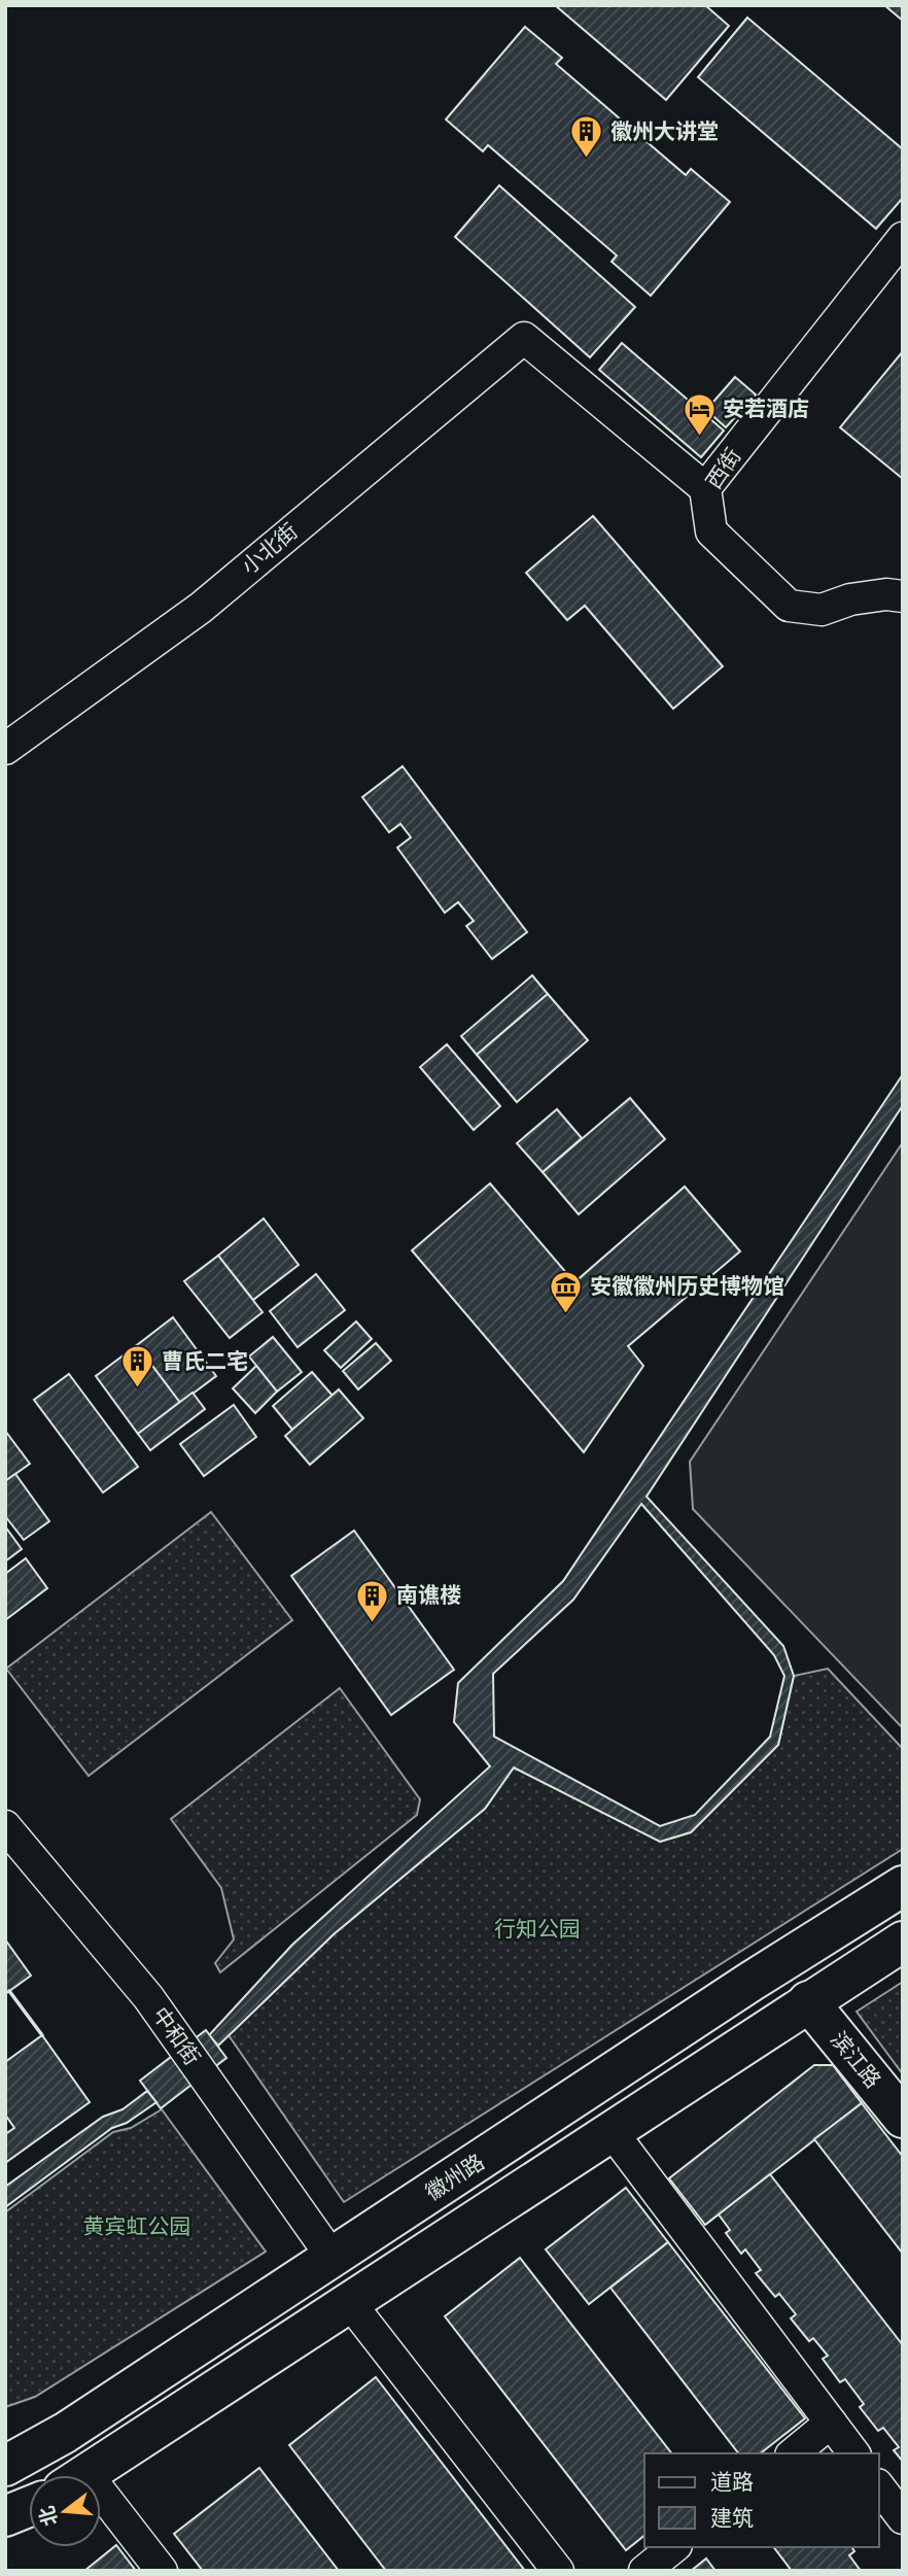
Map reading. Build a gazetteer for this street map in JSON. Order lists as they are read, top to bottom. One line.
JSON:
{"streets":{"main road":["滨江路","徽州路"],"street":["西街","小北街","中和街"]},"crossings":[["西街","小北街"],["中和街","徽州路"]],"parks":["行知公园","黄宾虹公园"],"places":{"building":["徽州大讲堂","曹氏二宅","南谯楼"],"hotel":["安若酒店"],"museum":["安徽徽州历史博物馆"]},"legend":["道路","建筑"],"north":"left"}
